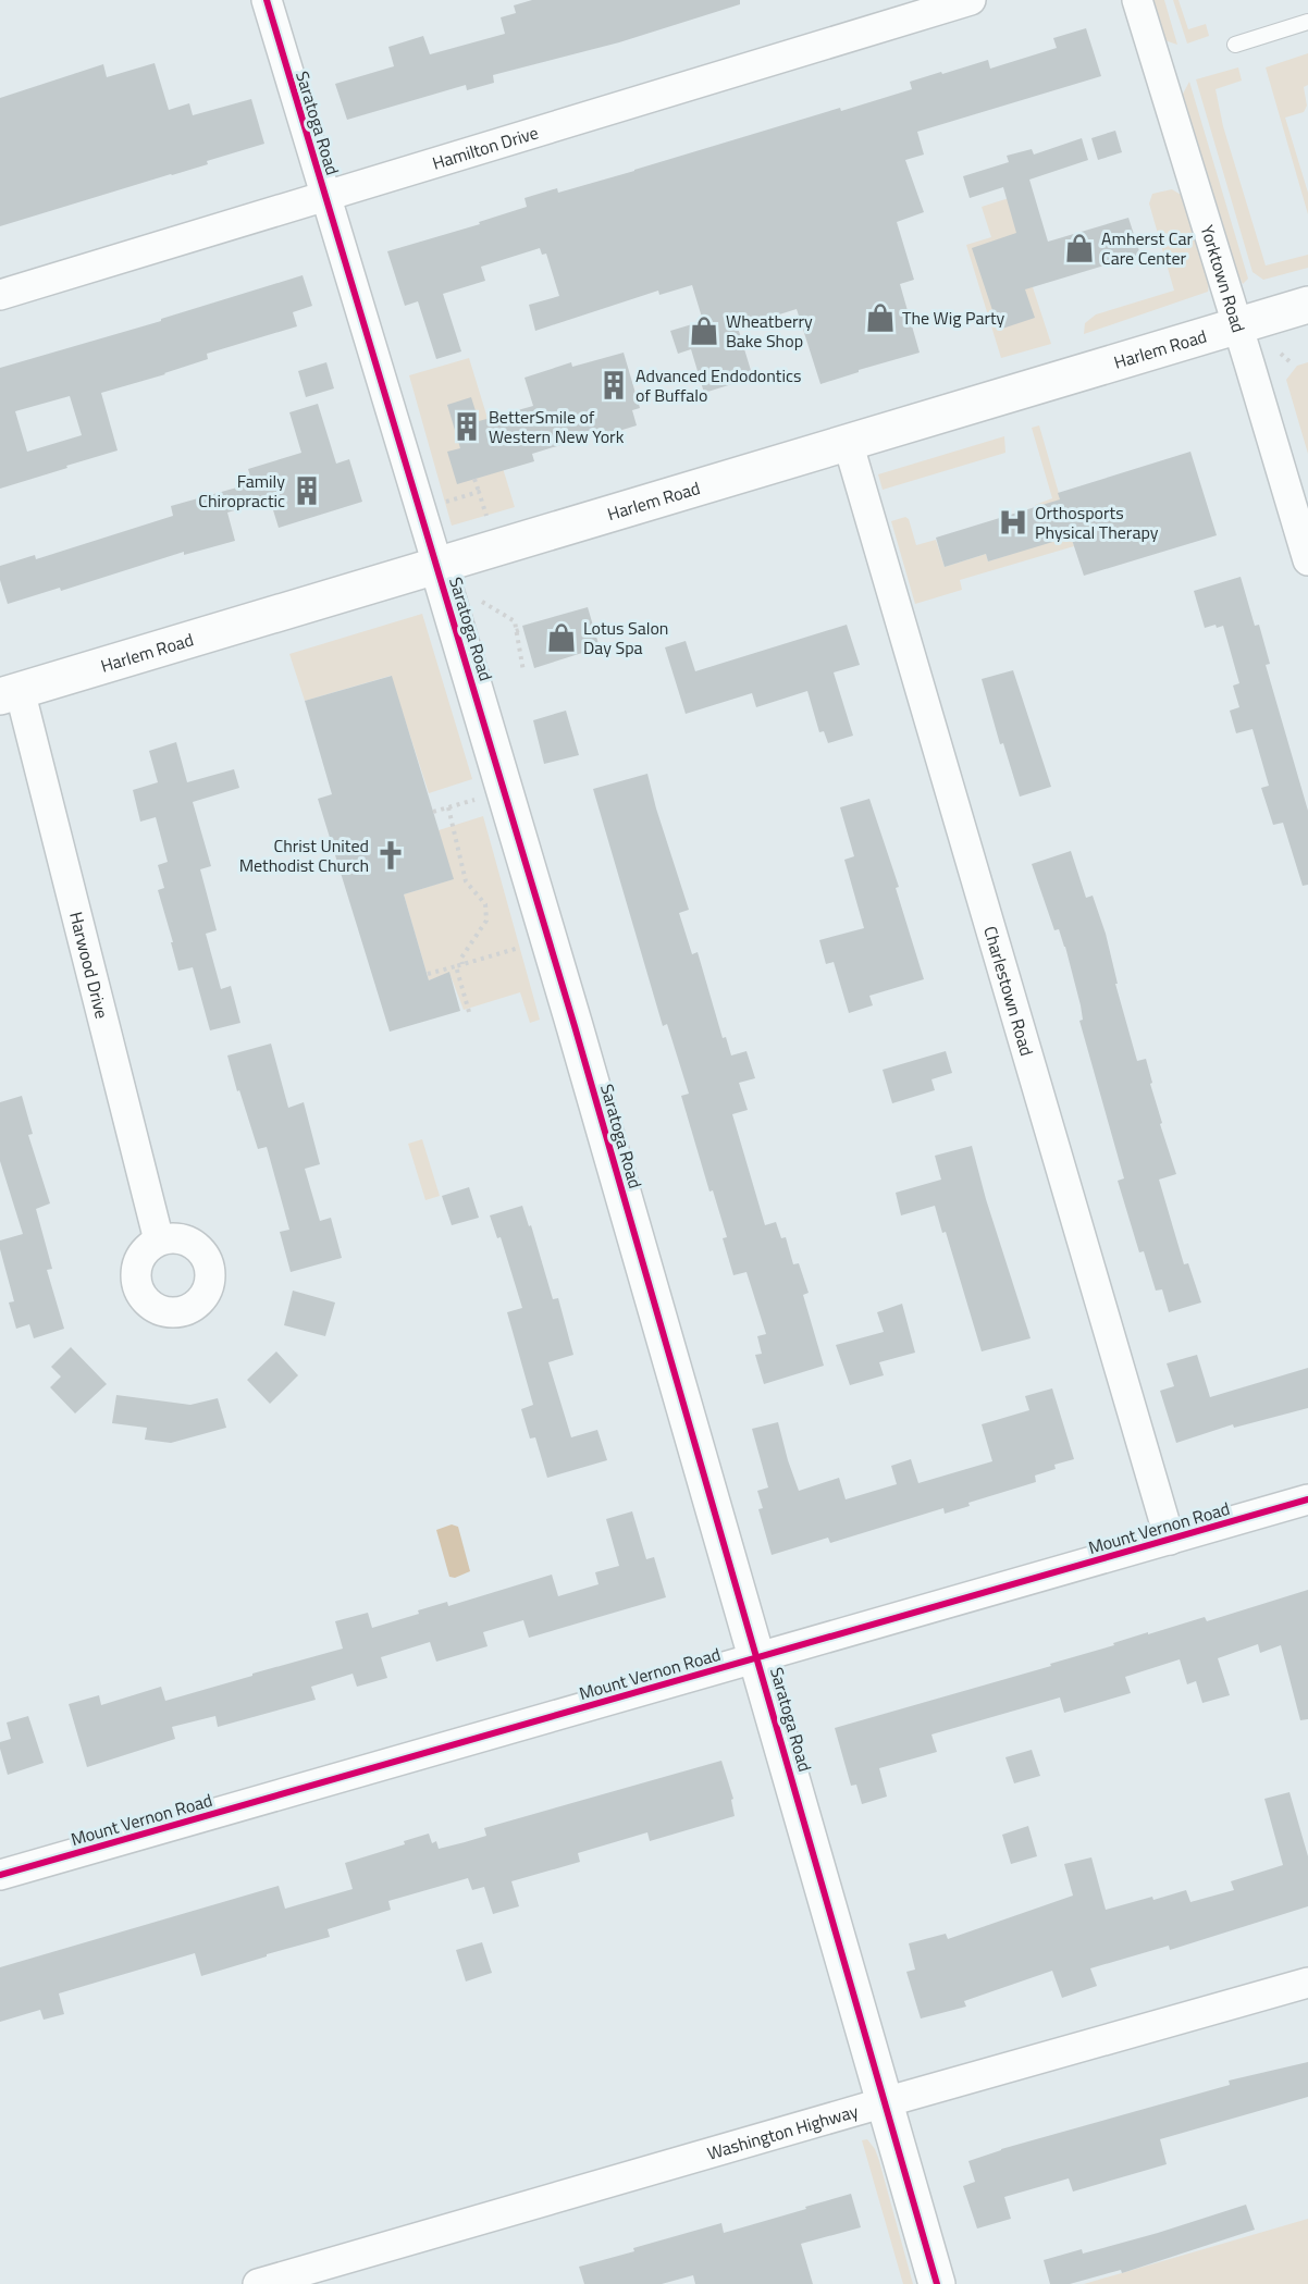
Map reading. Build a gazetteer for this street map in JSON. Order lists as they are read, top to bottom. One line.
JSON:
{"streets":{"street":["Saratoga Road","Hamilton Drive","Yorktown Road","Harlem Road","Harwood Drive","Charlestown Road","Mount Vernon Road","Washington Highway"]},"crossings":[["Saratoga Road","Hamilton Drive"],["Saratoga Road","Harlem Road"],["Saratoga Road","Mount Vernon Road"],["Saratoga Road","Washington Highway"],["Yorktown Road","Harlem Road"],["Harlem Road","Harwood Drive"],["Harlem Road","Charlestown Road"],["Charlestown Road","Mount Vernon Road"]],"places":{"shop":["Amherst Car Care Center","The Wig Party","Wheatberry Bake Shop","Lotus Salon Day Spa"],"building":["Advanced Endodontics of Buffalo","BetterSmile of Western New York","Family Chiropractic"],"hospital":["Orthosports Physical Therapy"],"church":["Christ United Methodist Church"]}}
